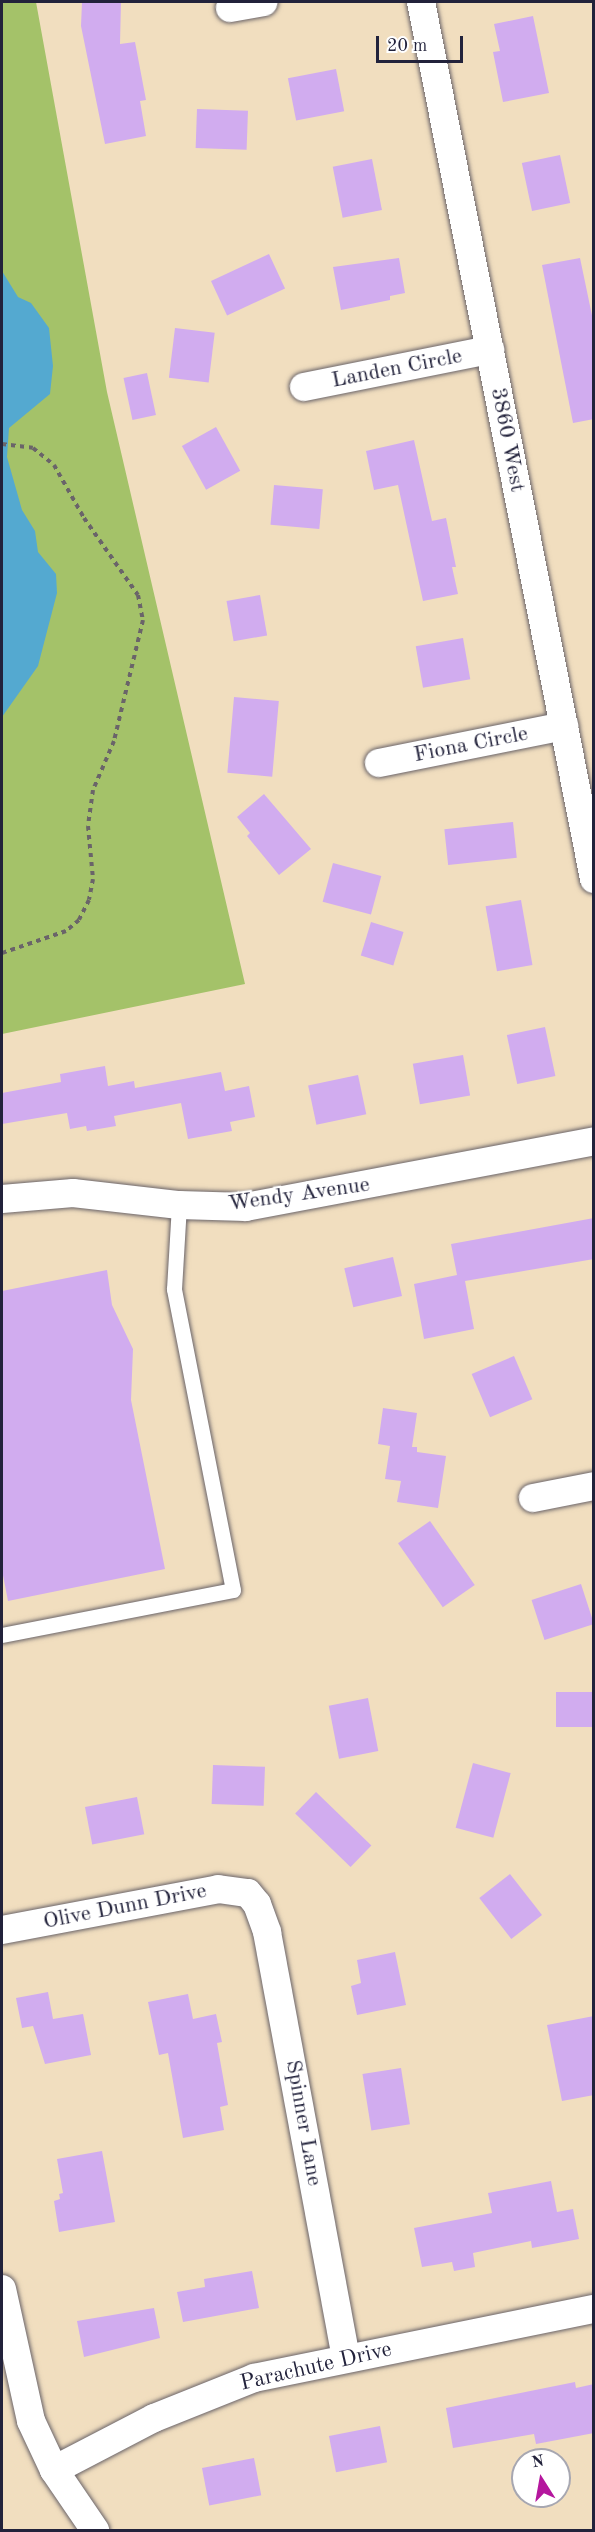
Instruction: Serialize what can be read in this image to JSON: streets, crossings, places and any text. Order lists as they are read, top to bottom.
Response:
{
  "streets": {
    "street": [
      "Landen Circle",
      "3860 West",
      "Fiona Circle",
      "Wendy Avenue",
      "Olive Dunn Drive",
      "Spinner Lane",
      "Parachute Drive"
    ]
  },
  "crossings": [
    ["Landen Circle", "3860 West"],
    ["3860 West", "Fiona Circle"],
    ["Olive Dunn Drive", "Spinner Lane"],
    ["Spinner Lane", "Parachute Drive"]
  ],
  "scale_bar": "20 m",
  "north": "top"
}
